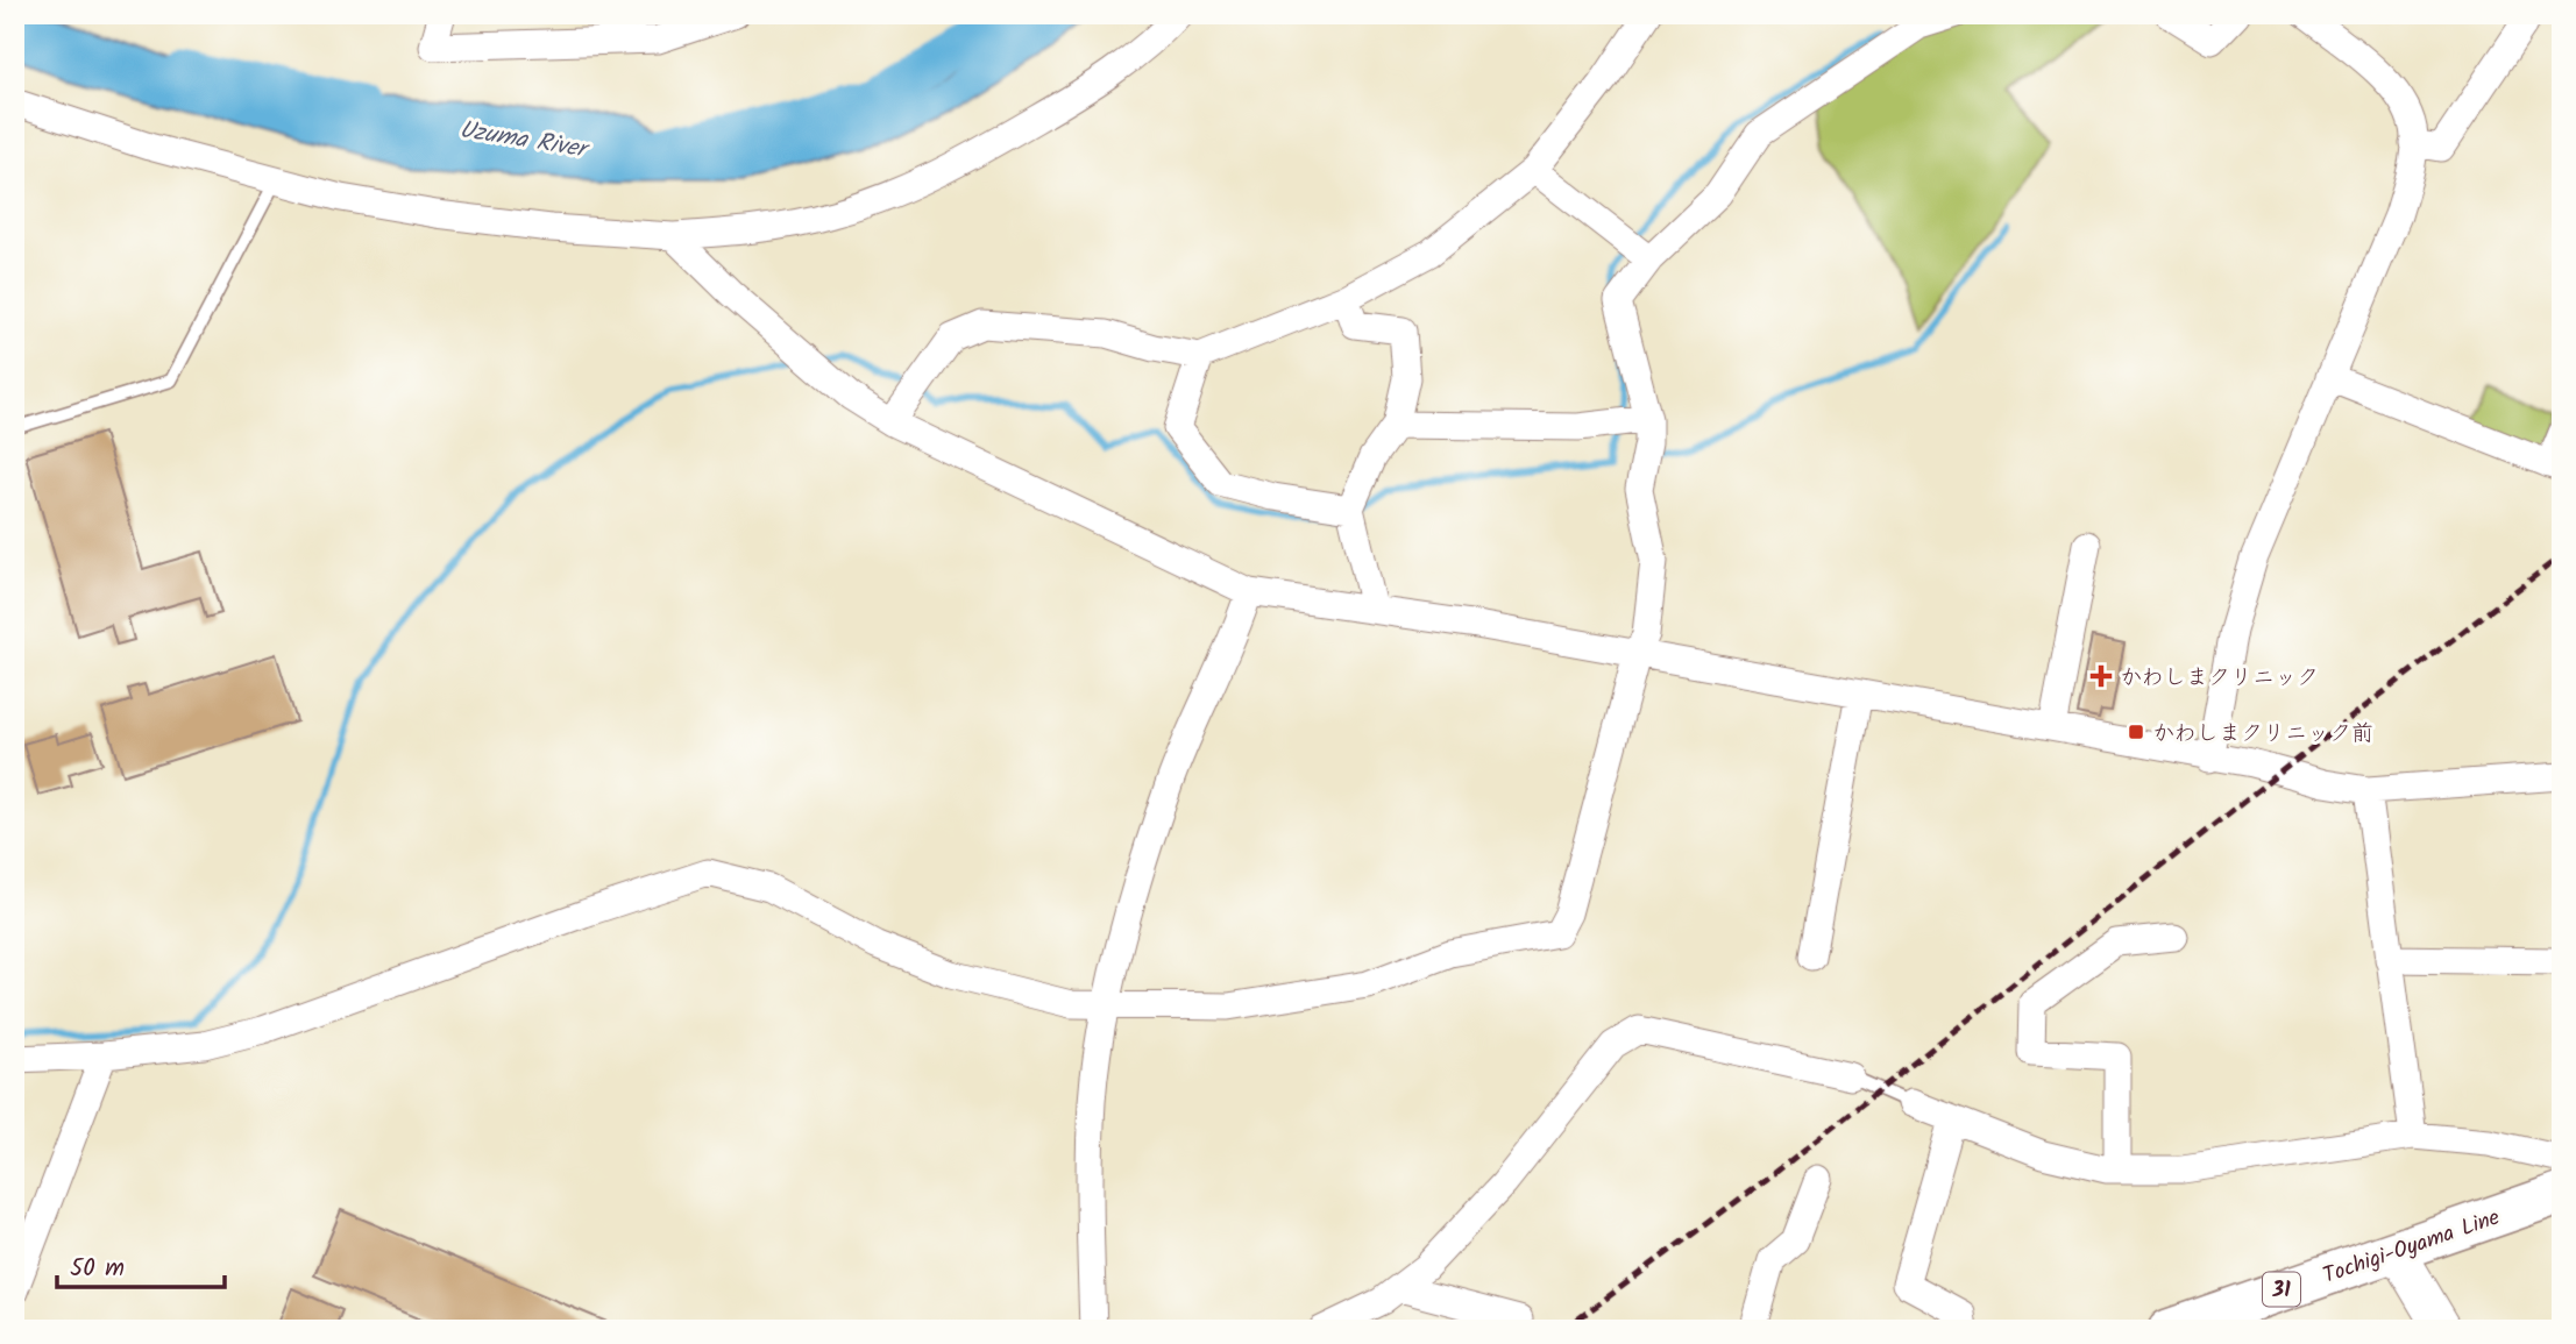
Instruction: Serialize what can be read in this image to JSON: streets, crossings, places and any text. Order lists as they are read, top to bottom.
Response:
{
  "streets": {
    "main road": ["Tochigi-Oyama Line", "31"]
  },
  "water": ["Uzuma River"],
  "places": {
    "health": ["かわしまクリニック"],
    "transit": ["かわしまクリニック前"]
  },
  "scale_bar": "50 m"
}
